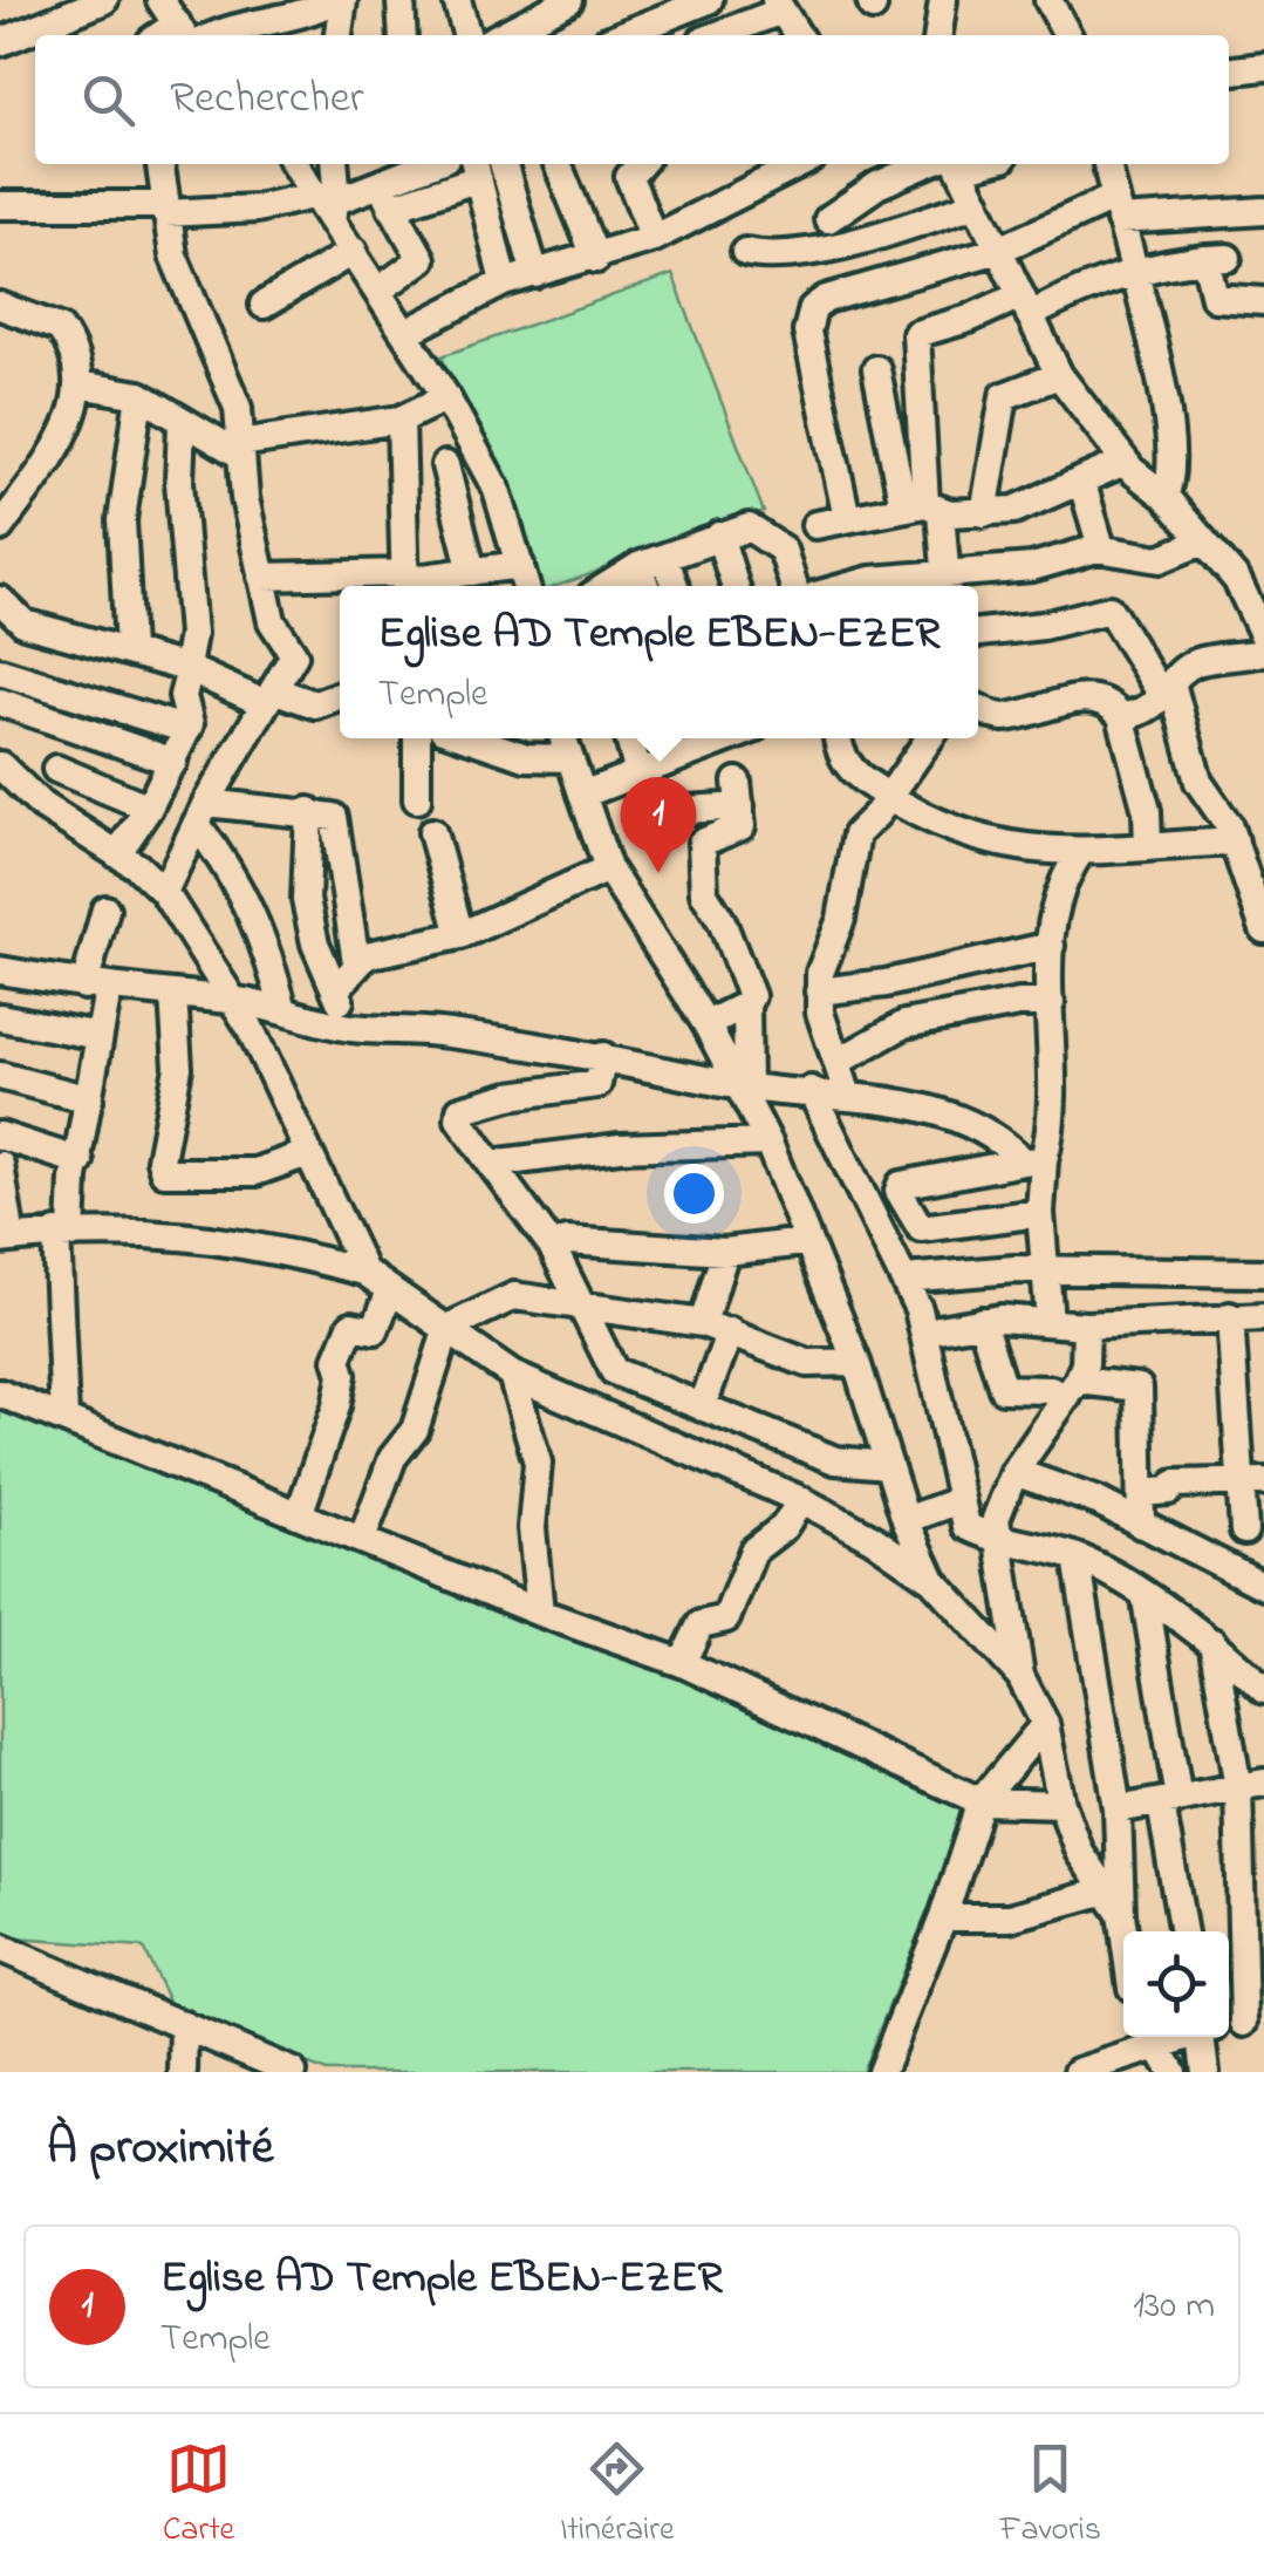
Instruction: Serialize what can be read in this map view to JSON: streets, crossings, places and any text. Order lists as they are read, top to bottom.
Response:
{
  "page": {
    "search": "Rechercher",
    "popup": ["Eglise AD Temple EBEN-EZER", "Temple"],
    "pins": "1",
    "heading": "À proximité",
    "list": [
      {
        "mark": "1",
        "name": "Eglise AD Temple EBEN-EZER",
        "note": "Temple",
        "value": "130 m"
      }
    ],
    "nav": ["Carte", "Itinéraire", "Favoris"]
  }
}
